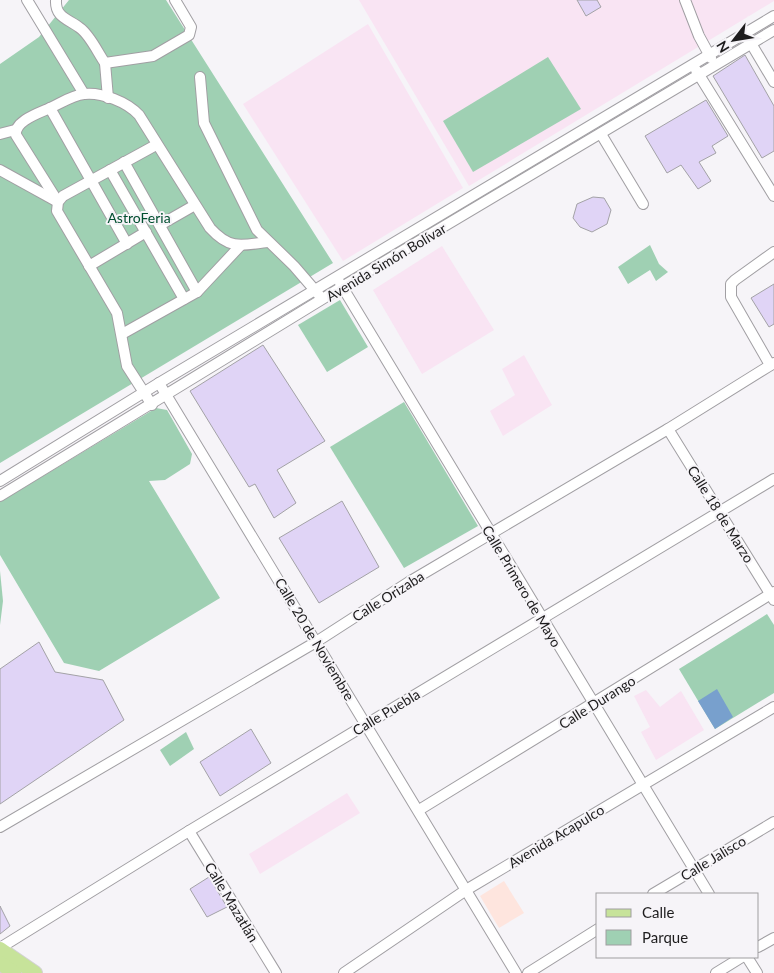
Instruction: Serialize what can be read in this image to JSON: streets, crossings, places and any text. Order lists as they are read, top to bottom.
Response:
{
  "streets": {
    "street": [
      "Avenida Simón Bolívar",
      "Calle 18 de Marzo",
      "Calle Primero de Mayo",
      "Calle Orizaba",
      "Calle 20 de Noviembre",
      "Calle Durango",
      "Calle Puebla",
      "Avenida Acapulco",
      "Calle Jalisco",
      "Calle Mazatlán"
    ]
  },
  "crossings": [
    ["Avenida Simón Bolívar", "Calle Primero de Mayo"],
    ["Avenida Simón Bolívar", "Calle 20 de Noviembre"],
    ["Calle 18 de Marzo", "Calle Orizaba"],
    ["Calle 18 de Marzo", "Calle Durango"],
    ["Calle 18 de Marzo", "Calle Puebla"],
    ["Calle Primero de Mayo", "Calle Orizaba"],
    ["Calle Primero de Mayo", "Calle Durango"],
    ["Calle Primero de Mayo", "Calle Puebla"],
    ["Calle Primero de Mayo", "Avenida Acapulco"],
    ["Calle Primero de Mayo", "Calle Jalisco"],
    ["Calle Orizaba", "Calle 20 de Noviembre"],
    ["Calle 20 de Noviembre", "Calle Durango"],
    ["Calle 20 de Noviembre", "Calle Puebla"],
    ["Calle 20 de Noviembre", "Avenida Acapulco"],
    ["Calle Puebla", "Calle Mazatlán"]
  ],
  "parks": ["AstroFeria"],
  "legend": ["Calle", "Parque"],
  "north": "bottom left"
}
